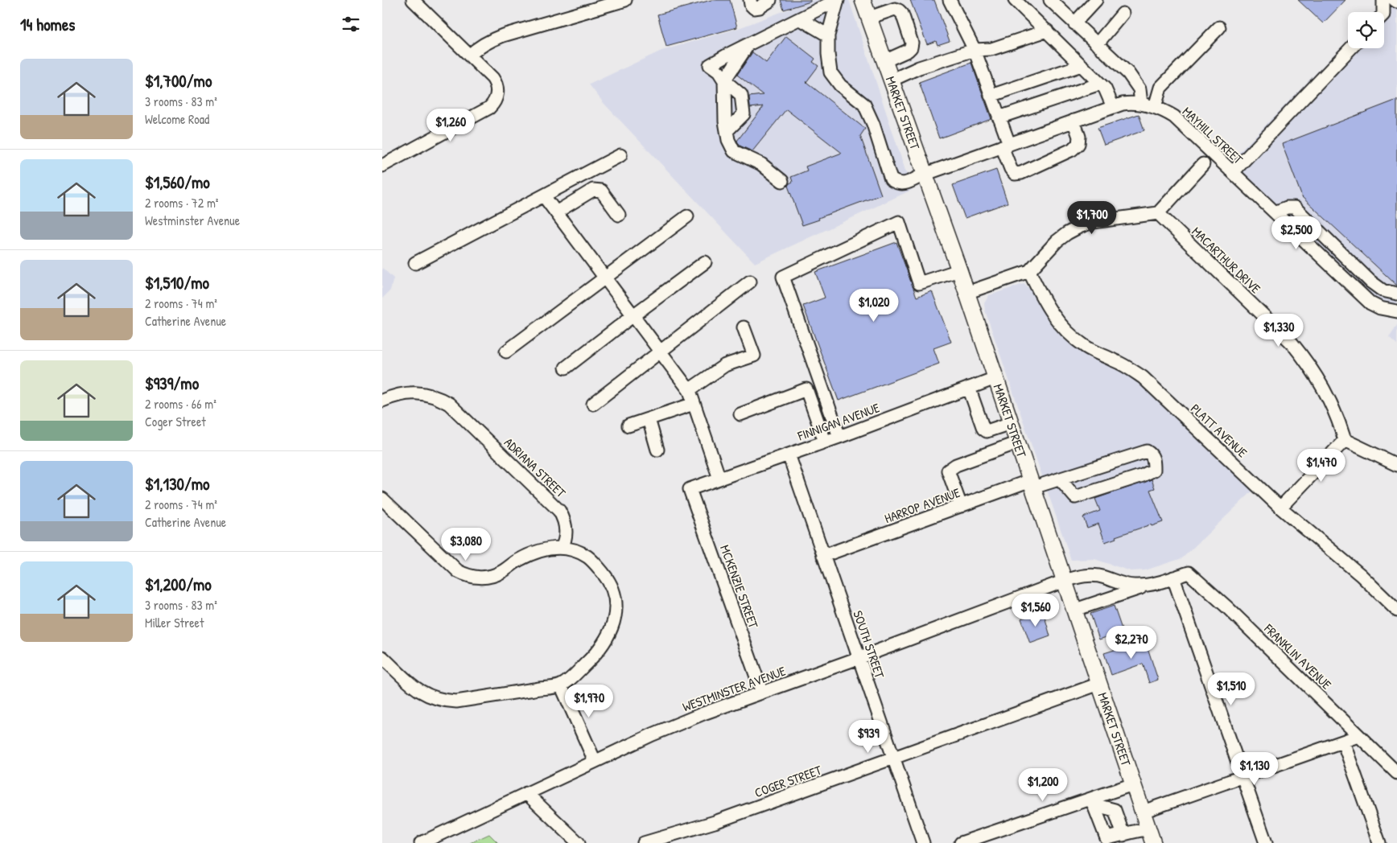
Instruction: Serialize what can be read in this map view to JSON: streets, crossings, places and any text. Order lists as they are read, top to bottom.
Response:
{
  "streets": {
    "main road": ["MARKET STREET"],
    "street": [
      "MAYHILL STREET",
      "MACARTHUR DRIVE",
      "FINNIGAN AVENUE",
      "PLATT AVENUE",
      "ADRIANA STREET",
      "HARROP AVENUE",
      "MCKENZIE STREET",
      "SOUTH STREET",
      "FRANKLIN AVENUE",
      "WESTMINSTER AVENUE",
      "COGER STREET"
    ]
  },
  "crossings": [
    ["MARKET STREET", "MAYHILL STREET"],
    ["MARKET STREET", "FINNIGAN AVENUE"],
    ["MARKET STREET", "HARROP AVENUE"],
    ["MARKET STREET", "WESTMINSTER AVENUE"],
    ["MARKET STREET", "COGER STREET"],
    ["FINNIGAN AVENUE", "MCKENZIE STREET"],
    ["FINNIGAN AVENUE", "SOUTH STREET"],
    ["HARROP AVENUE", "SOUTH STREET"],
    ["MCKENZIE STREET", "WESTMINSTER AVENUE"],
    ["SOUTH STREET", "WESTMINSTER AVENUE"],
    ["SOUTH STREET", "COGER STREET"]
  ],
  "page": {
    "heading": "14 homes",
    "list": [
      {
        "name": "$1,700/mo",
        "note": "3 rooms · 83 m² · Welcome Road"
      },
      {
        "name": "$1,560/mo",
        "note": "2 rooms · 72 m² · Westminster Avenue"
      },
      {
        "name": "$1,510/mo",
        "note": "2 rooms · 74 m² · Catherine Avenue"
      },
      {
        "name": "$939/mo",
        "note": "2 rooms · 66 m² · Coger Street"
      },
      {
        "name": "$1,130/mo",
        "note": "2 rooms · 74 m² · Catherine Avenue"
      },
      {
        "name": "$1,200/mo",
        "note": "3 rooms · 83 m² · Miller Street"
      }
    ],
    "price": [
      "$1,260",
      "$1,700",
      "$2,500",
      "$1,020",
      "$1,330",
      "$1,470",
      "$3,080",
      "$1,560",
      "$2,270",
      "$1,510",
      "$1,970",
      "$939",
      "$1,130",
      "$1,200"
    ]
  }
}
